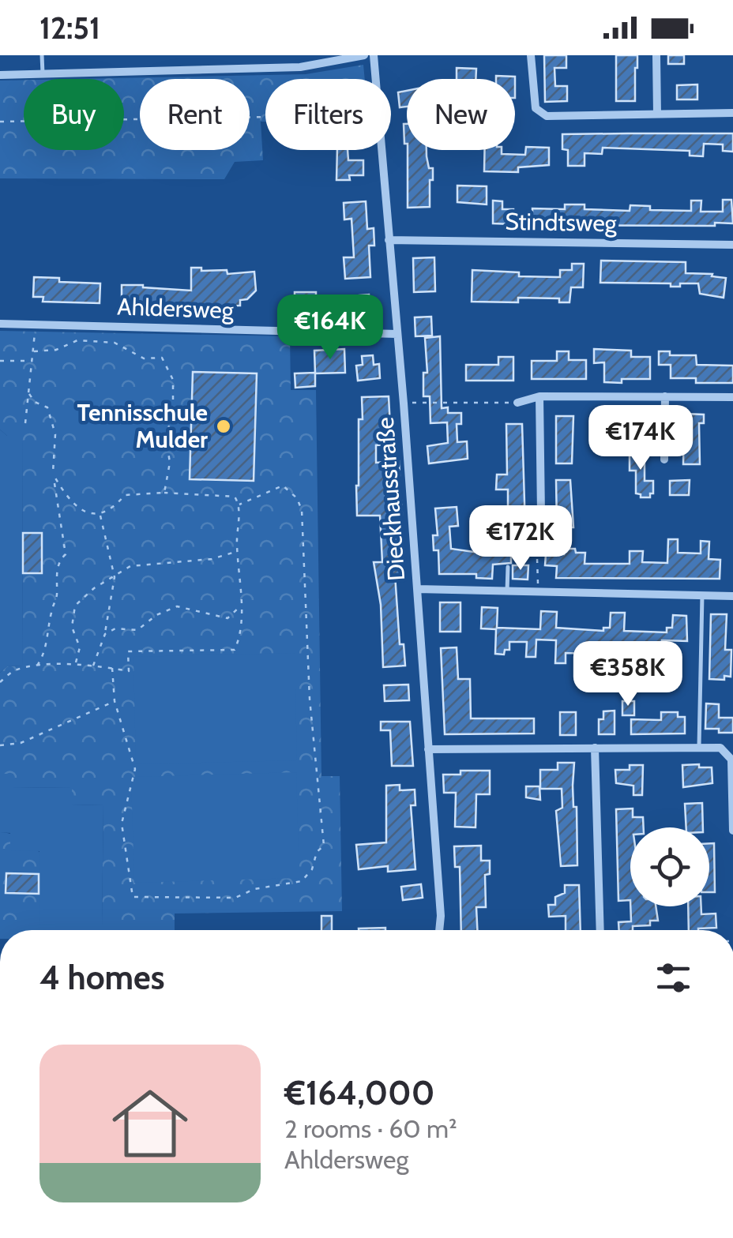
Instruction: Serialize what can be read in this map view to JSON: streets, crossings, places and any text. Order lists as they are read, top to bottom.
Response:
{
  "streets": {
    "street": ["Stindtsweg", "Ahldersweg", "Dieckhausstraße"]
  },
  "crossings": [
    ["Stindtsweg", "Dieckhausstraße"],
    ["Ahldersweg", "Dieckhausstraße"]
  ],
  "places": ["Tennisschule Mulder"],
  "page": {
    "status": "12:51",
    "chip": [
      "Buy",
      "Rent",
      "Filters",
      "New"
    ],
    "price": [
      "€164K",
      "€174K",
      "€172K",
      "€358K"
    ],
    "heading": "4 homes",
    "list": [
      {
        "name": "€164,000",
        "note": "2 rooms · 60 m² · Ahldersweg"
      }
    ]
  }
}
